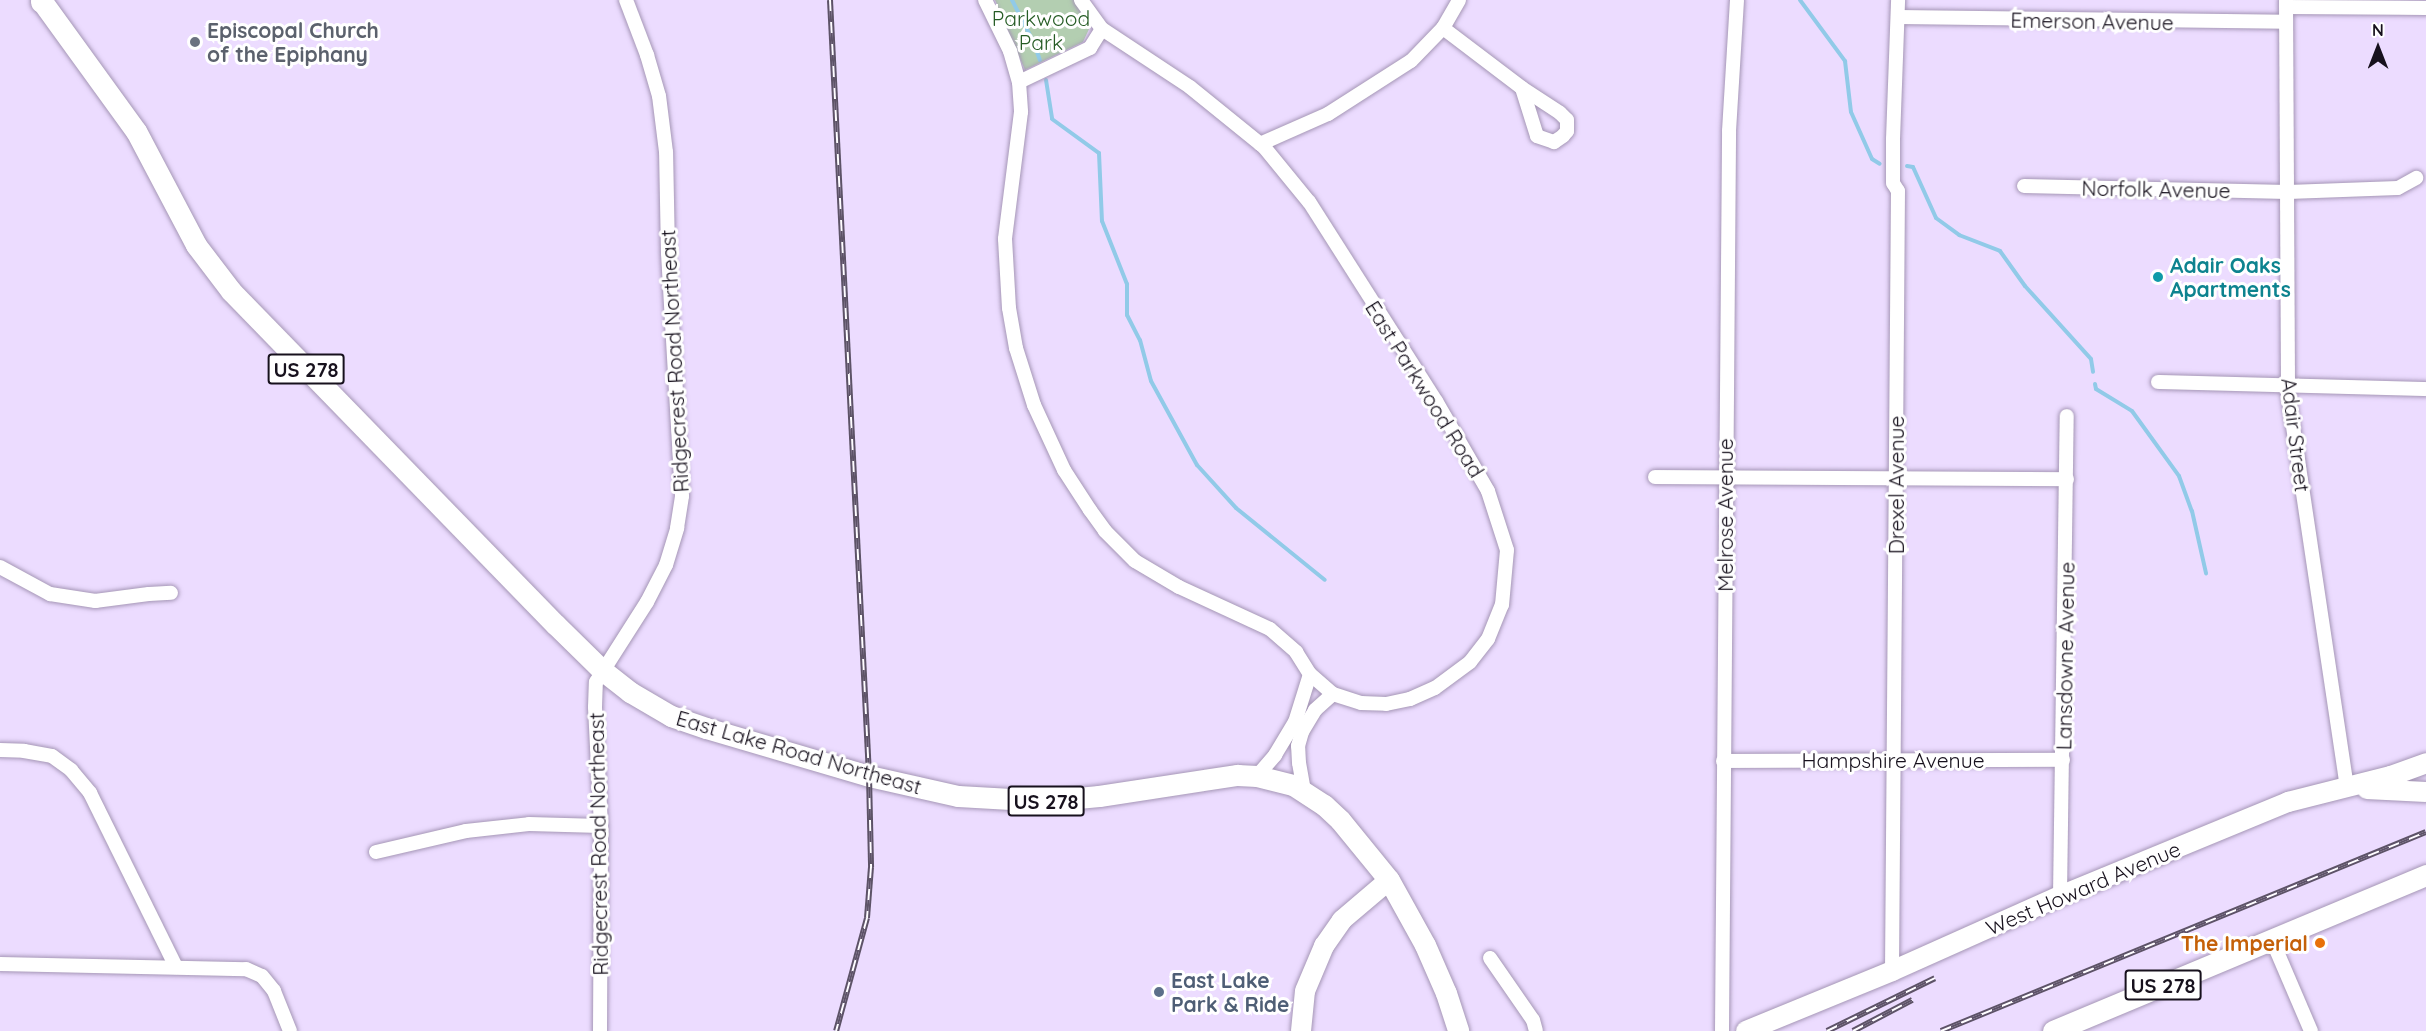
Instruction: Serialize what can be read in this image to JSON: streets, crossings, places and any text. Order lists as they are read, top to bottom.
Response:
{
  "streets": {
    "main road": ["US 278", "East Lake Road Northeast", "West Howard Avenue"],
    "street": [
      "Emerson Avenue",
      "Norfolk Avenue",
      "Ridgecrest Road Northeast",
      "East Parkwood Road",
      "Adair Street",
      "Drexel Avenue",
      "Melrose Avenue",
      "Lansdowne Avenue",
      "Hampshire Avenue"
    ]
  },
  "crossings": [
    ["Emerson Avenue", "Adair Street"],
    ["Emerson Avenue", "Drexel Avenue"],
    ["Norfolk Avenue", "Adair Street"],
    ["Ridgecrest Road Northeast", "East Lake Road Northeast"],
    ["Adair Street", "West Howard Avenue"],
    ["Drexel Avenue", "Hampshire Avenue"],
    ["Drexel Avenue", "West Howard Avenue"],
    ["Melrose Avenue", "Hampshire Avenue"],
    ["Lansdowne Avenue", "Hampshire Avenue"],
    ["Lansdowne Avenue", "West Howard Avenue"]
  ],
  "parks": ["Parkwood Park"],
  "places": [
    "Episcopal Church of the Epiphany",
    "Adair Oaks Apartments",
    "The Imperial",
    "East Lake Park & Ride"
  ],
  "north": "top"
}
